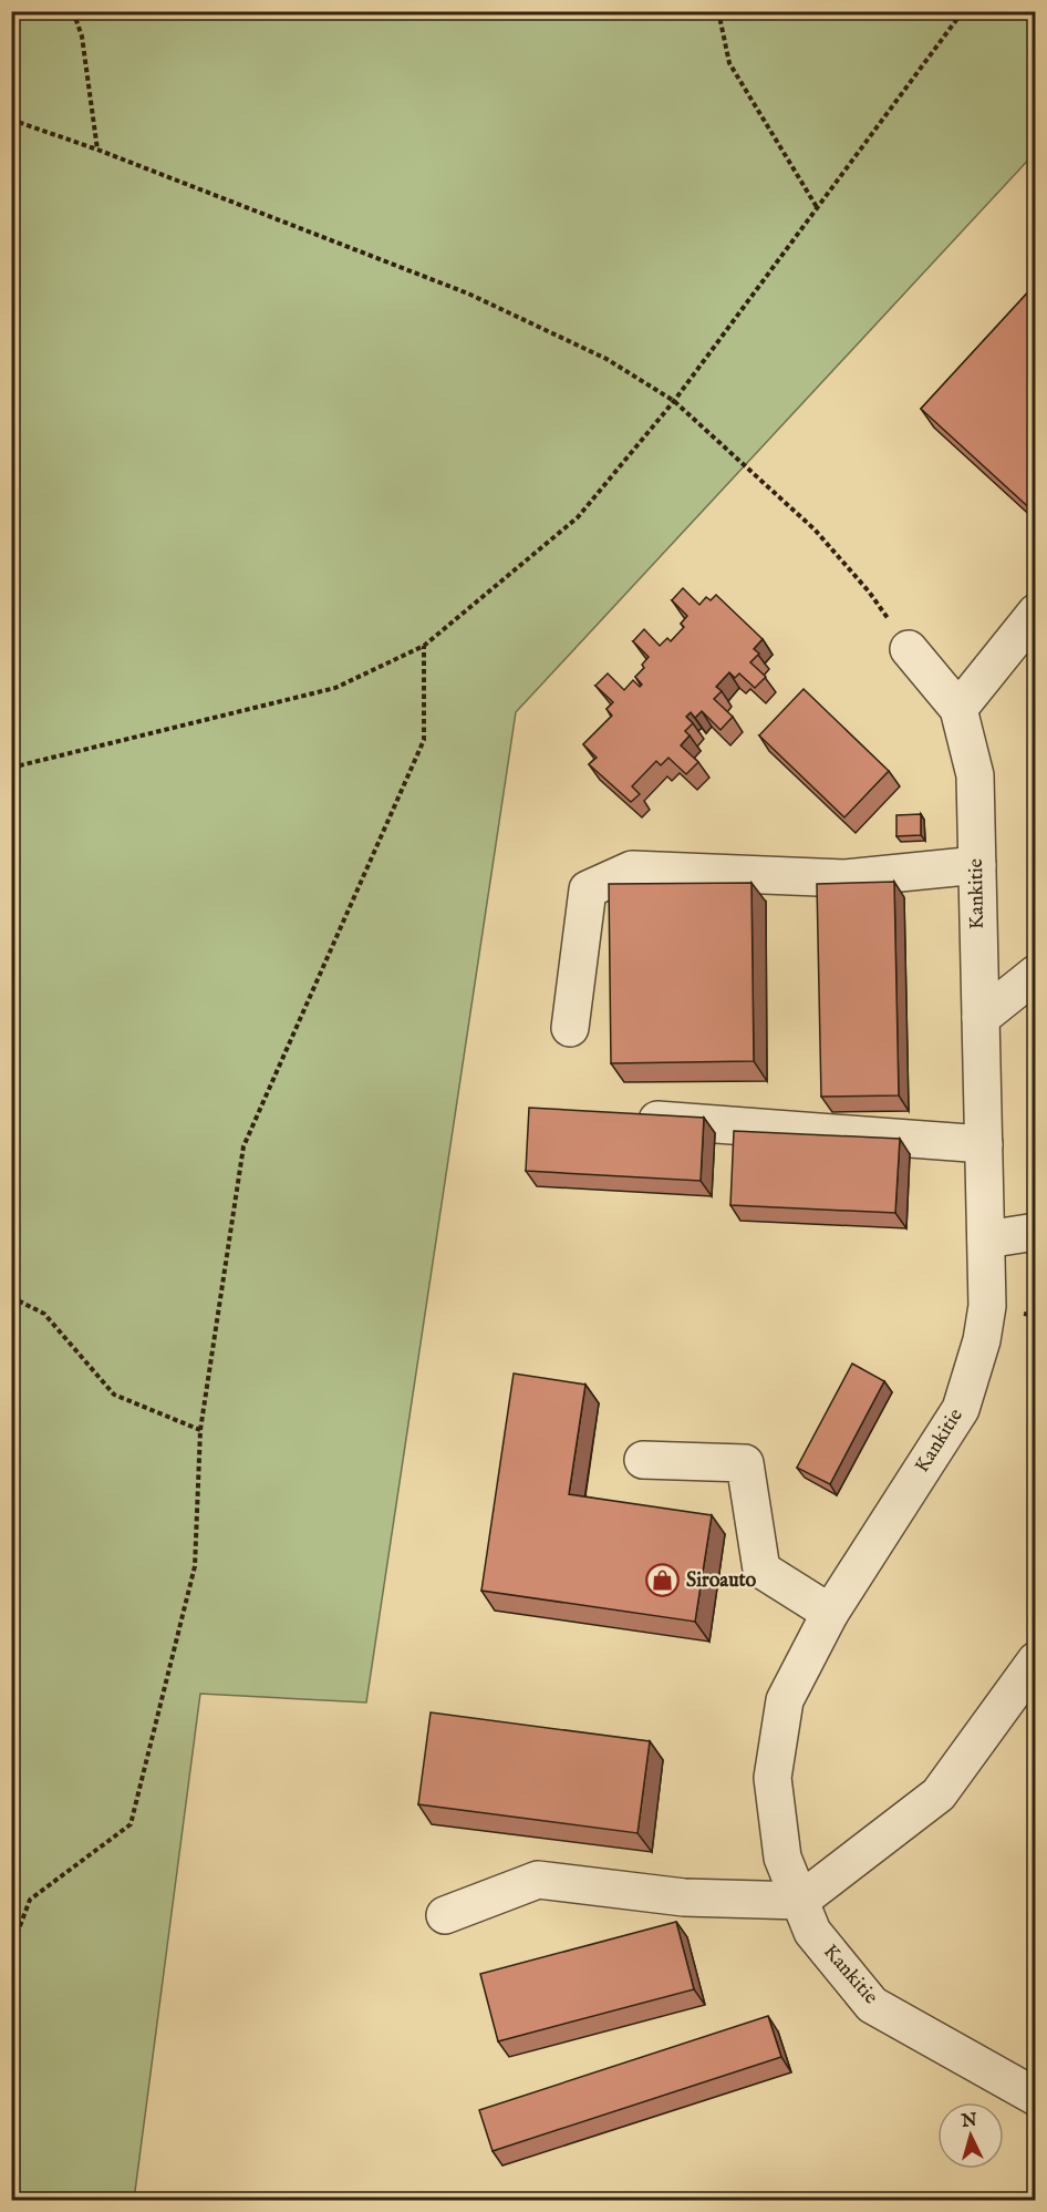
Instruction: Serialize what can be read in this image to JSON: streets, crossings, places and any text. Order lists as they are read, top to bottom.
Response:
{
  "streets": {
    "street": ["Kankitie"]
  },
  "places": {
    "shop": ["Siroauto"]
  },
  "north": "top"
}
